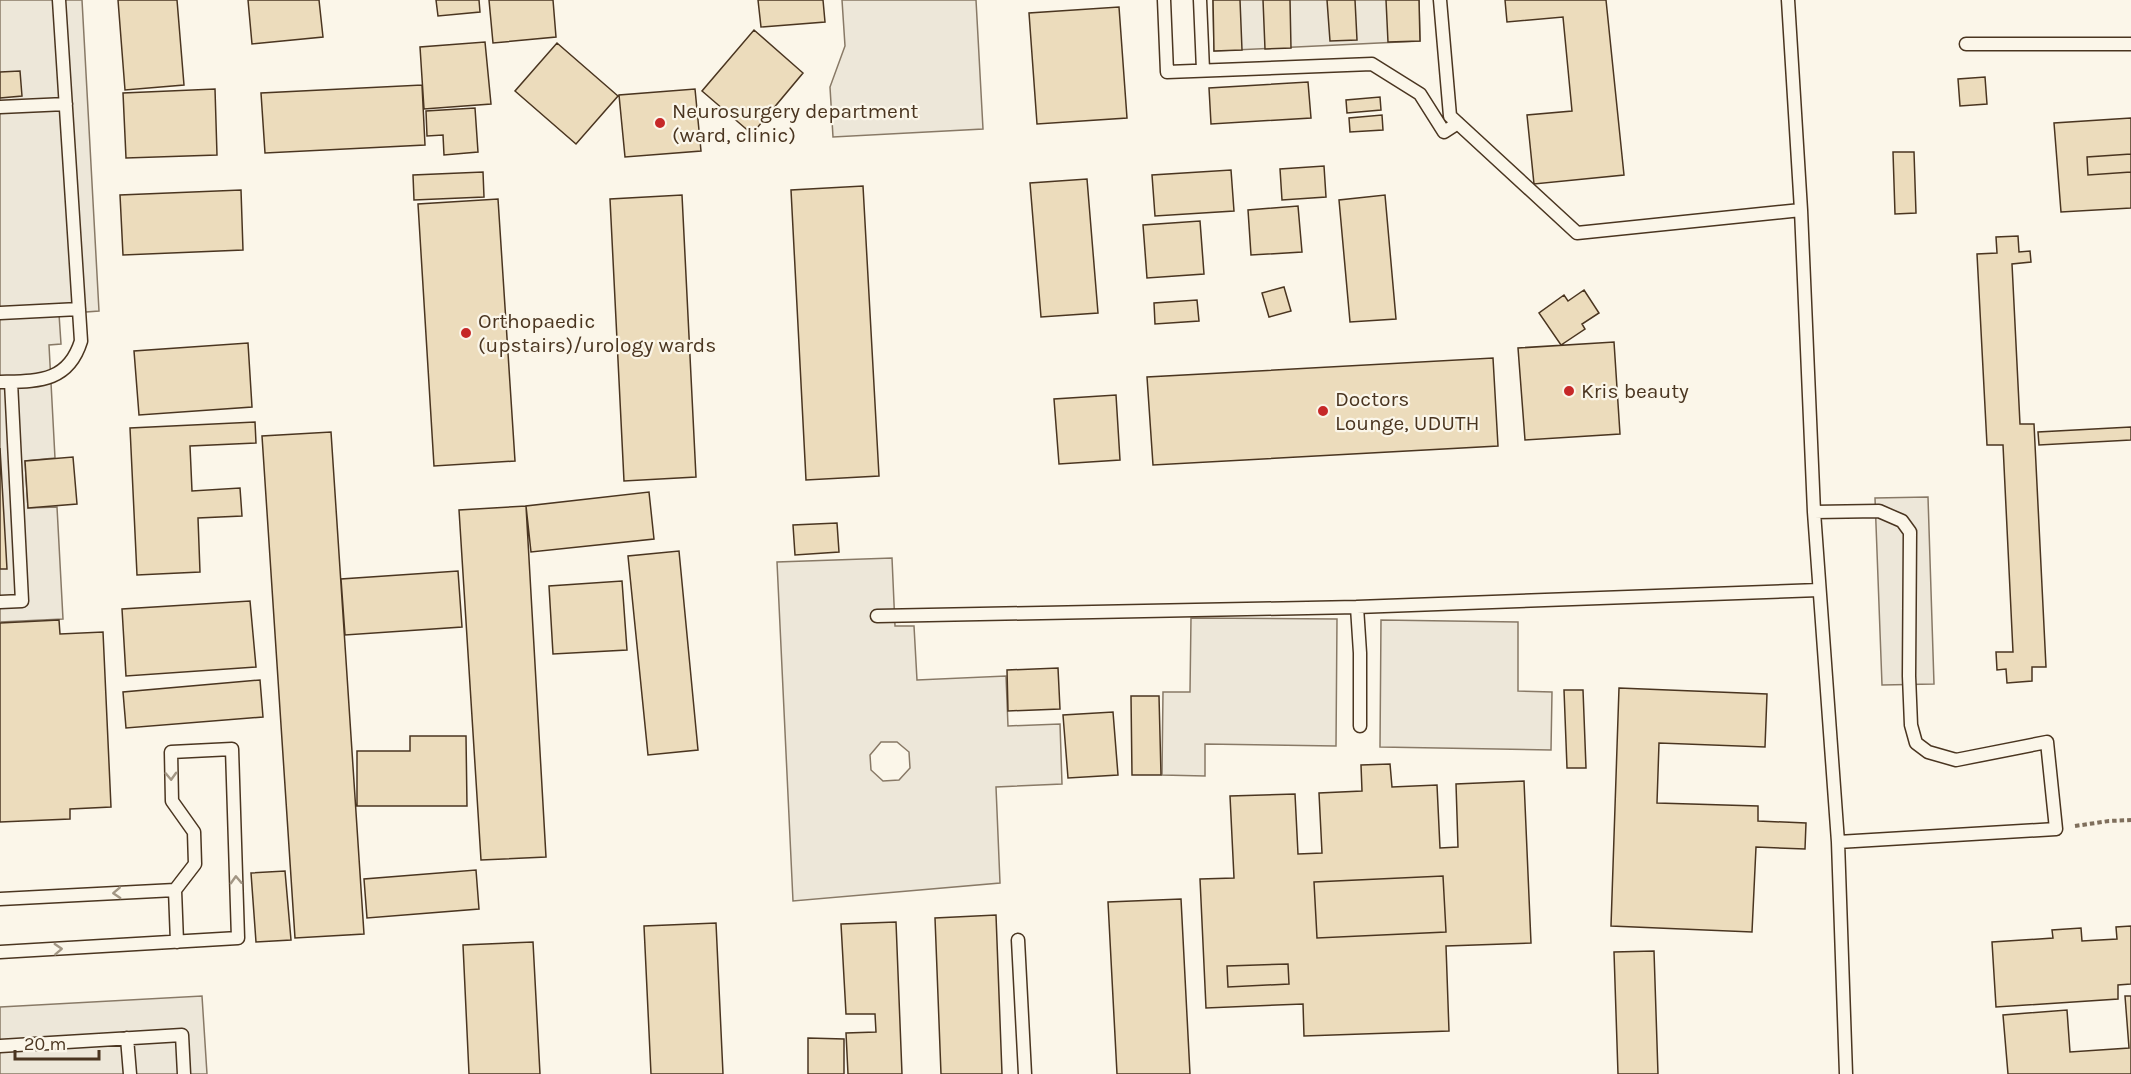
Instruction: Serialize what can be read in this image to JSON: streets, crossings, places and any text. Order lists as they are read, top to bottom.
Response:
{
  "places": [
    "Neurosurgery department (ward, clinic)",
    "Orthopaedic (upstairs)/urology wards",
    "Kris beauty",
    "Doctors Lounge, UDUTH"
  ],
  "scale_bar": "20 m"
}
